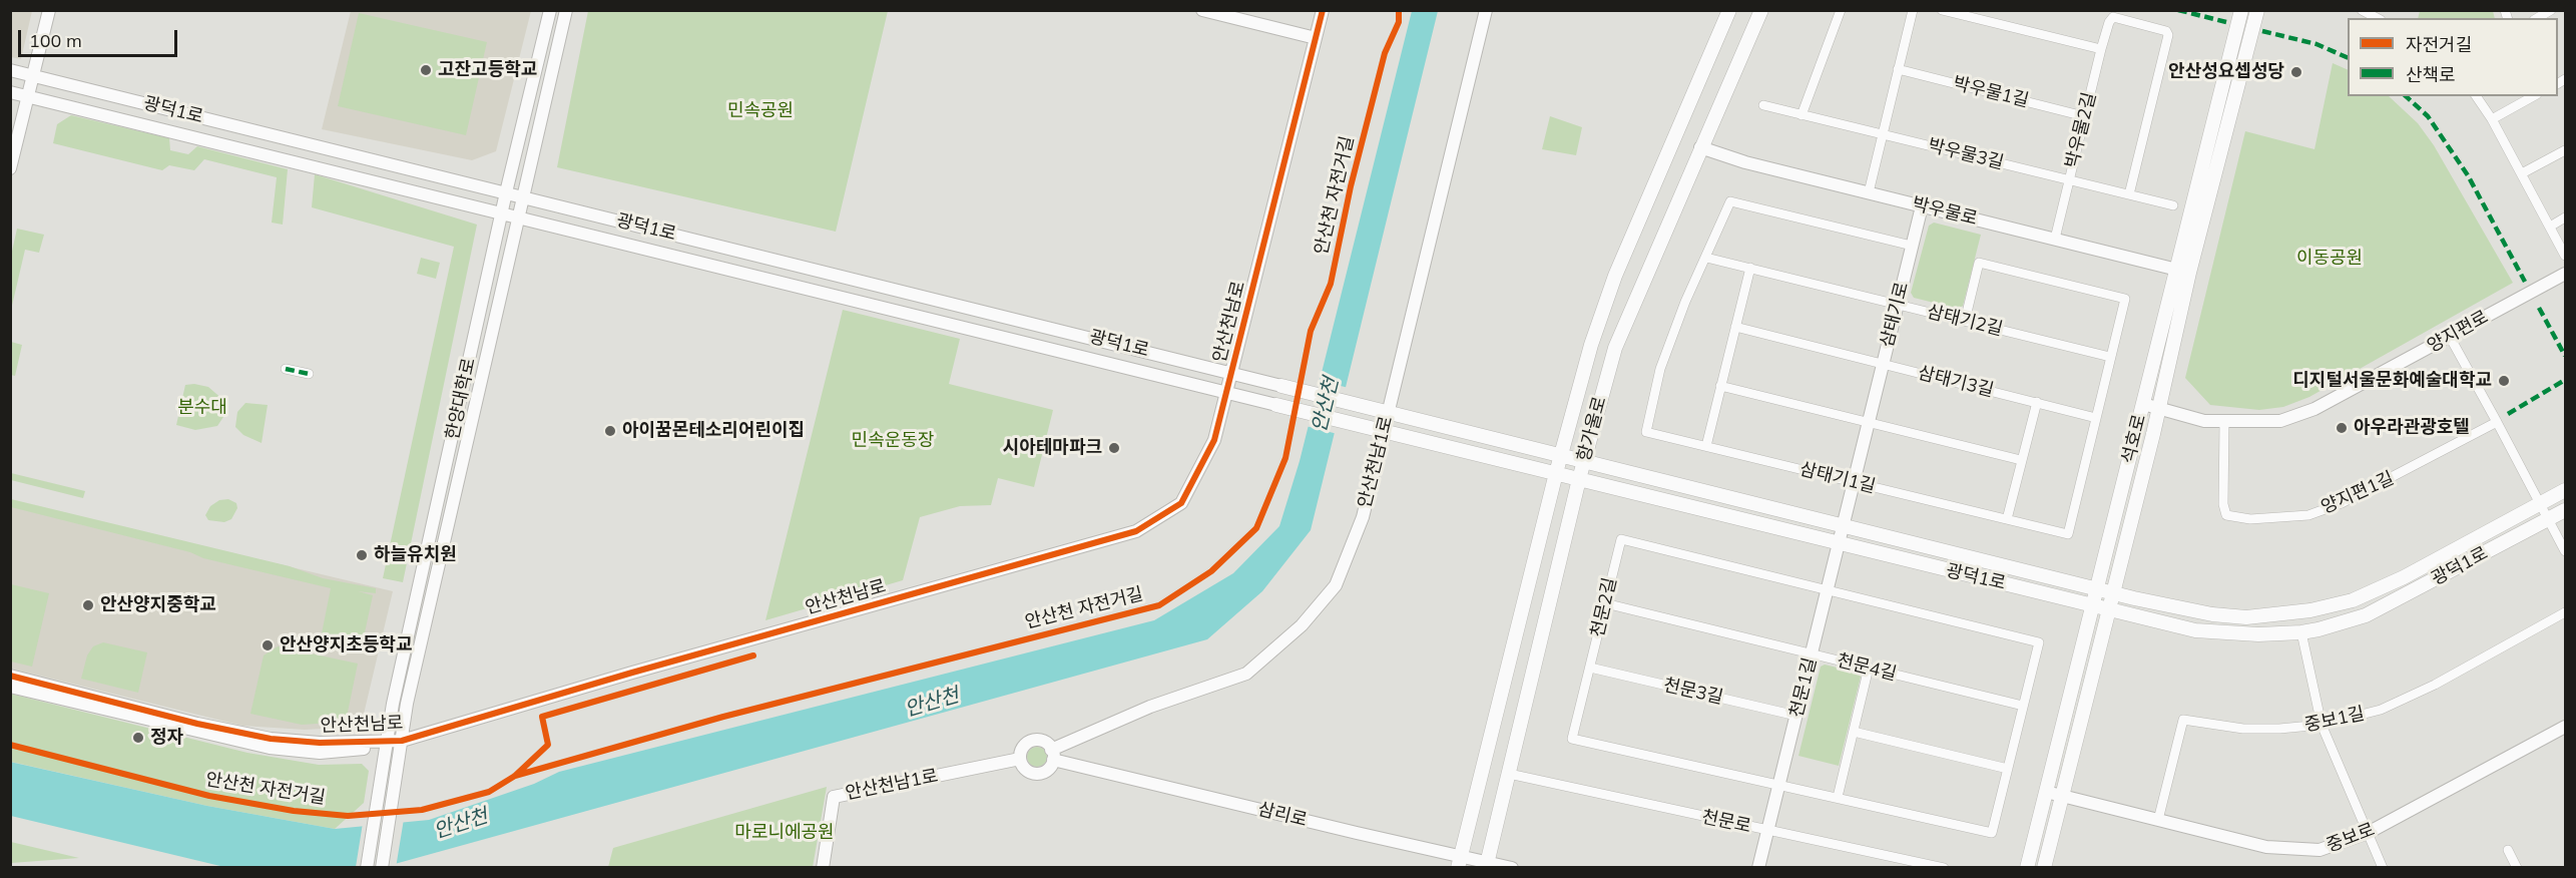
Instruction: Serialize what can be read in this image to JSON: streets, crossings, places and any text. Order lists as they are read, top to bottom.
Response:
{
  "streets": {
    "main road": ["광덕1로", "항가울로", "석호로"],
    "street": [
      "박우물1길",
      "박우물2길",
      "박우물3길",
      "박우물로",
      "삼태기로",
      "삼태기2길",
      "안산천남로",
      "양지편로",
      "삼태기3길",
      "한양대학로",
      "안산천남1로",
      "삼태기1길",
      "양지편1길",
      "천문2길",
      "천문4길",
      "천문1길",
      "천문3길",
      "중보1길",
      "삼리로",
      "천문로",
      "중보로"
    ],
    "cycle path": ["안산천 자전거길"]
  },
  "crossings": [
    ["박우물1길", "박우물2길"],
    ["광덕1로", "삼태기로"],
    ["광덕1로", "안산천남로"],
    ["광덕1로", "한양대학로"],
    ["광덕1로", "항가울로"],
    ["광덕1로", "석호로"],
    ["광덕1로", "안산천남1로"],
    ["광덕1로", "천문1길"],
    ["박우물2길", "박우물3길"],
    ["박우물2길", "박우물로"],
    ["박우물로", "삼태기로"],
    ["박우물로", "항가울로"],
    ["박우물로", "석호로"],
    ["삼태기로", "삼태기2길"],
    ["삼태기로", "삼태기3길"],
    ["삼태기로", "삼태기1길"],
    ["삼태기로", "천문1길"],
    ["삼태기2길", "삼태기1길"],
    ["안산천남로", "한양대학로"],
    ["양지편로", "석호로"],
    ["양지편로", "양지편1길"],
    ["삼태기3길", "삼태기1길"],
    ["항가울로", "삼리로"],
    ["항가울로", "천문로"],
    ["석호로", "중보로"],
    ["안산천남1로", "삼리로"],
    ["천문2길", "천문4길"],
    ["천문2길", "천문1길"],
    ["천문2길", "천문3길"],
    ["천문4길", "천문1길"],
    ["천문1길", "천문3길"],
    ["천문1길", "천문로"],
    ["중보1길", "중보로"]
  ],
  "water": ["안산천"],
  "parks": [
    "민속공원",
    "이동공원",
    "분수대",
    "민속운동장",
    "마로니에공원"
  ],
  "places": [
    "고잔고등학교",
    "안산성요셉성당",
    "디지털서울문화예술대학교",
    "아우라관광호텔",
    "아이꿈몬테소리어린이집",
    "시아테마파크",
    "하늘유치원",
    "안산양지중학교",
    "안산양지초등학교",
    "정자"
  ],
  "legend": ["자전거길", "산책로"],
  "scale_bar": "100 m"
}
